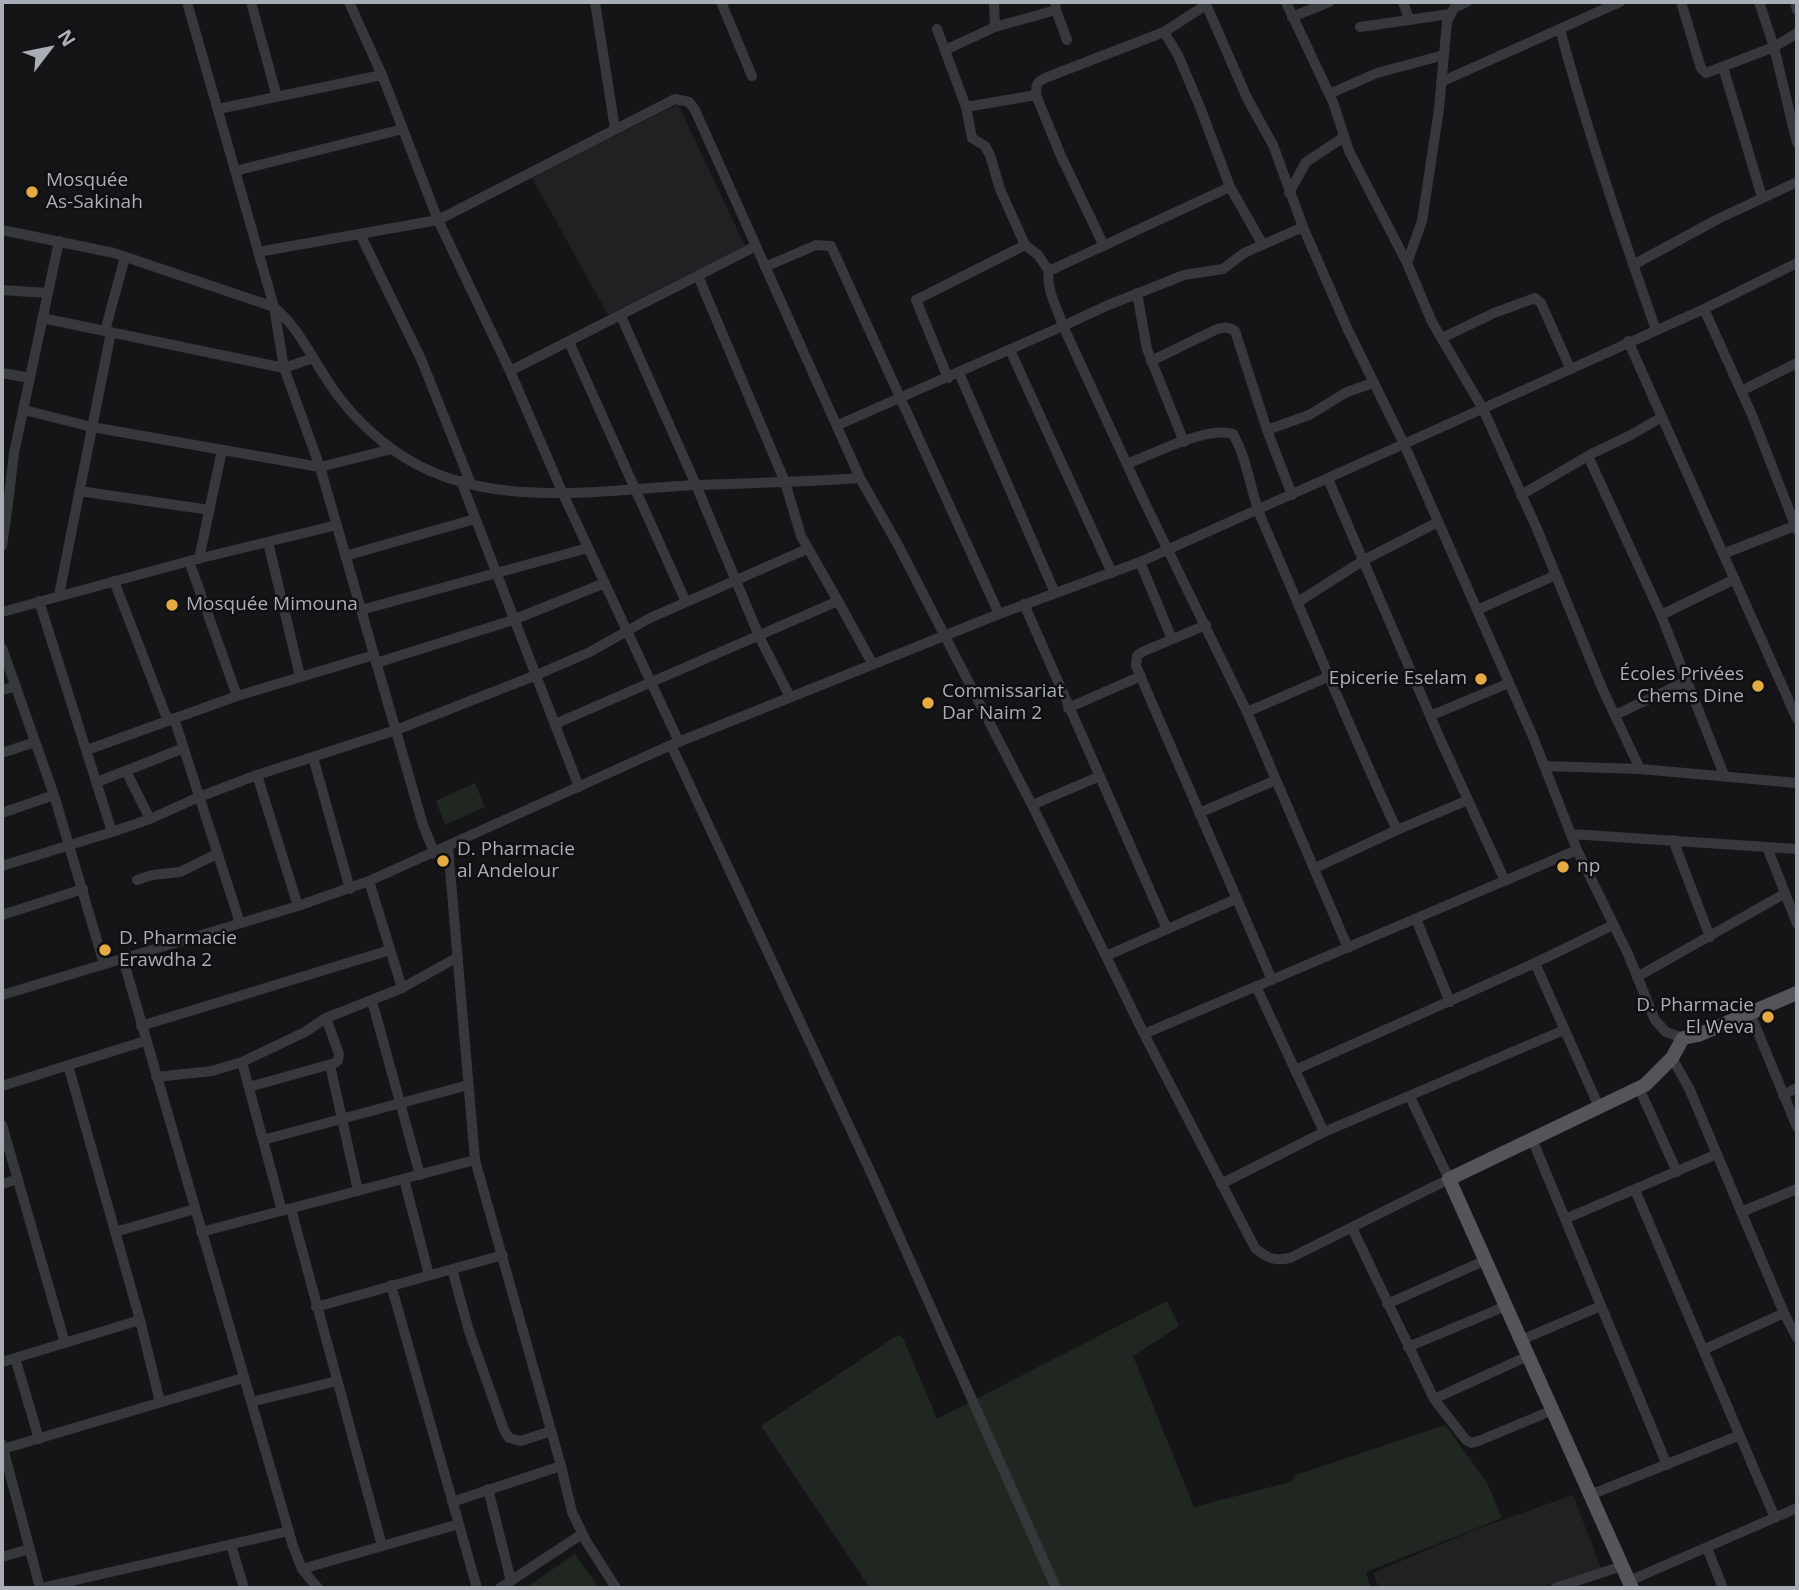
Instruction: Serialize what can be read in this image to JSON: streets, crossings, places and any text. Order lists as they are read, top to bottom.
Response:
{
  "places": [
    "Mosquée As-Sakinah",
    "Mosquée Mimouna",
    "Epicerie Eselam",
    "Écoles Privées Chems Dine",
    "Commissariat Dar Naim 2",
    "D. Pharmacie al Andelour",
    "np",
    "D. Pharmacie Erawdha 2",
    "D. Pharmacie El Weva"
  ],
  "north": "top right"
}
